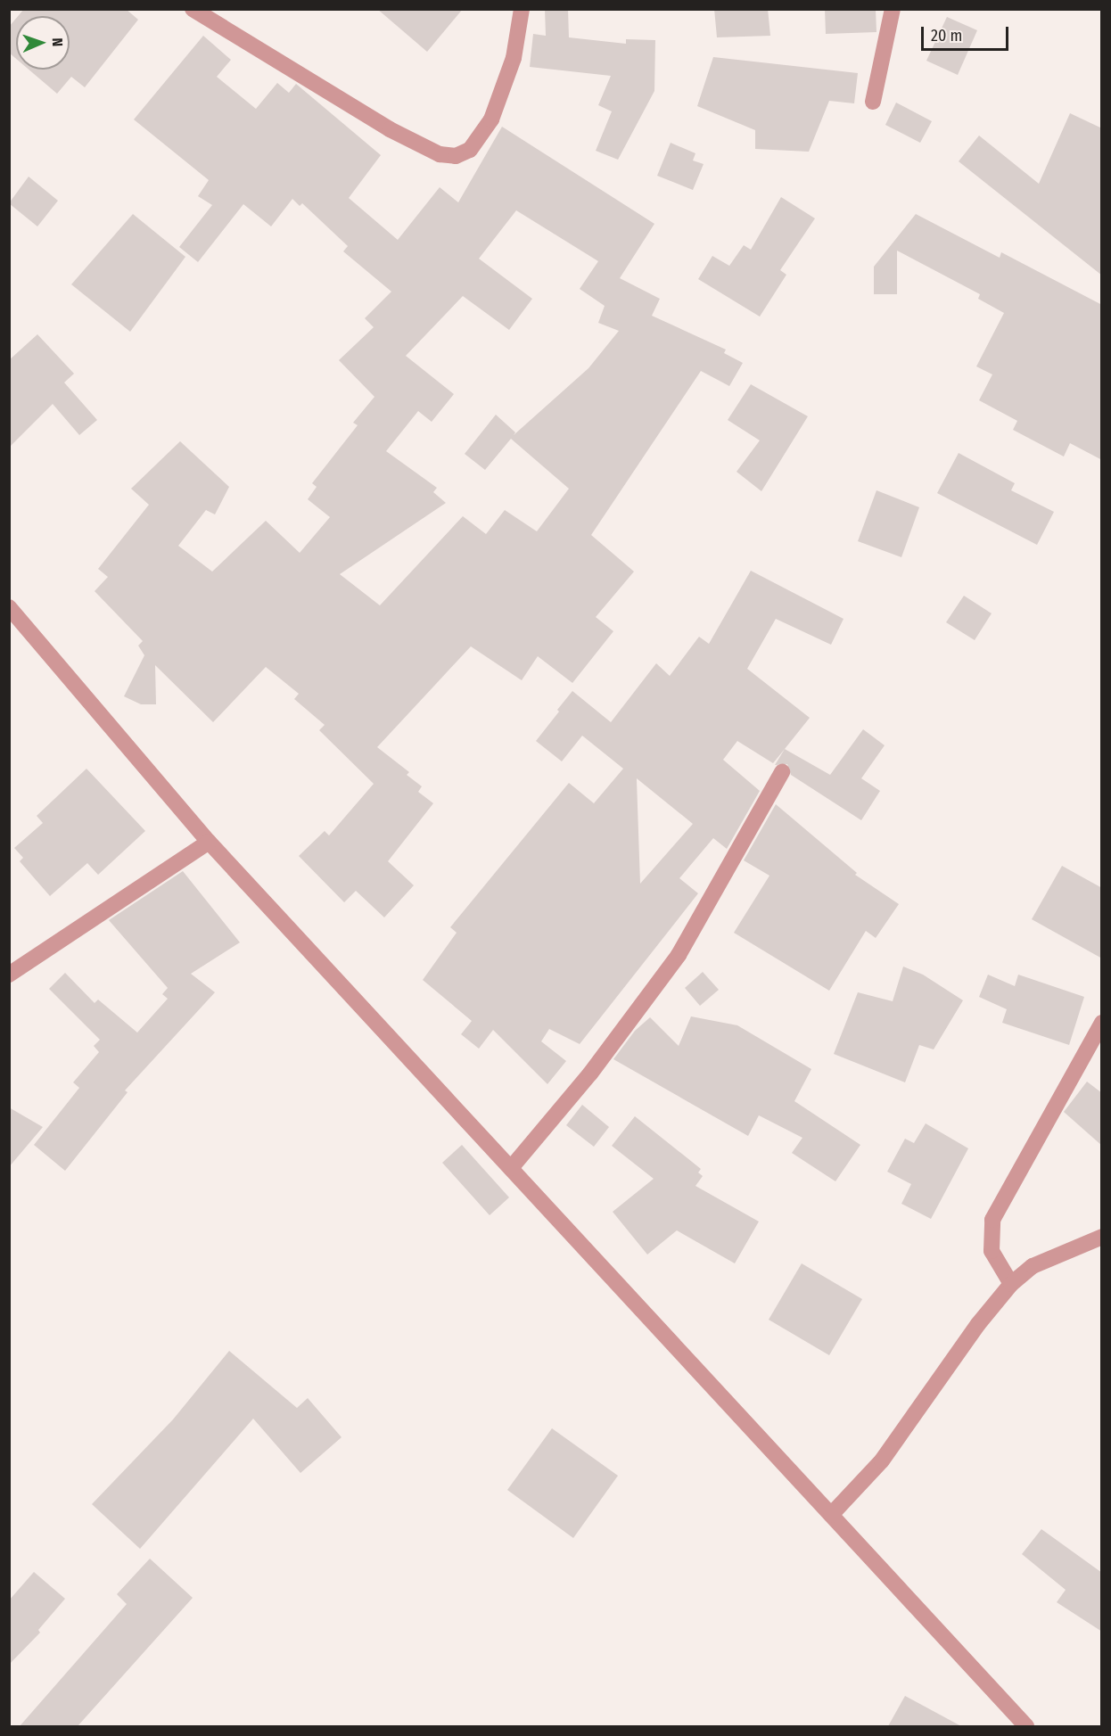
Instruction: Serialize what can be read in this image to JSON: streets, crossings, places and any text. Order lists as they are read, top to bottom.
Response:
{
  "scale_bar": "20 m",
  "north": "right"
}
